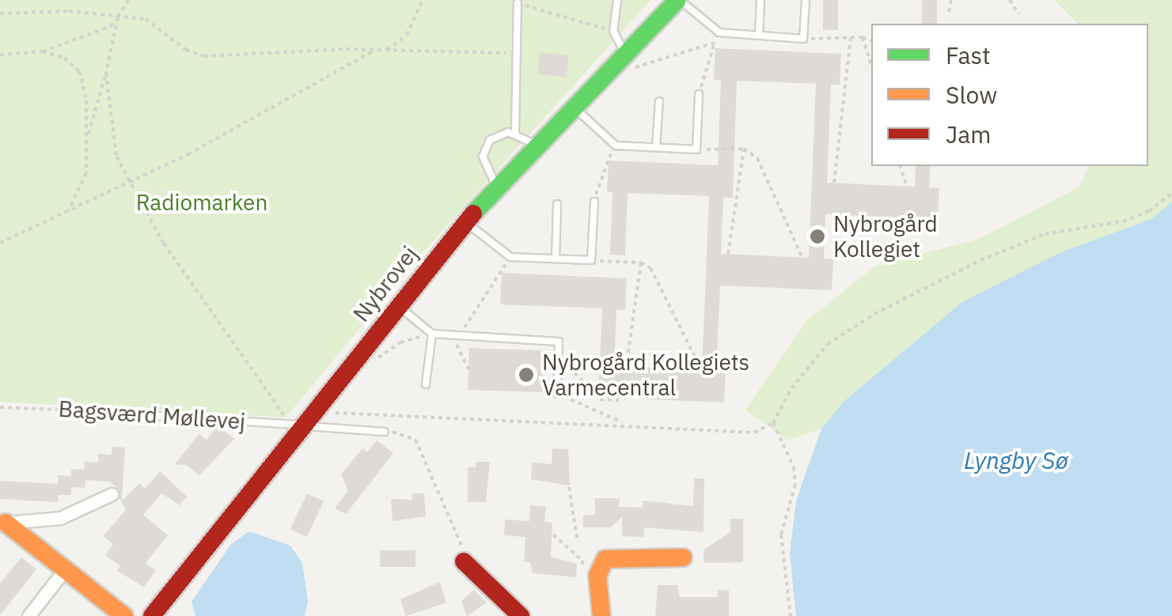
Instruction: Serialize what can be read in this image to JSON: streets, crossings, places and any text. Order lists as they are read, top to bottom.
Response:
{
  "streets": {
    "street": ["Nybrovej"],
    "lane": ["Bagsværd Møllevej"]
  },
  "crossings": [
    ["Nybrovej", "Bagsværd Møllevej"]
  ],
  "water": ["Lyngby Sø"],
  "parks": ["Radiomarken"],
  "places": ["Nybrogård Kollegiet", "Nybrogård Kollegiets Varmecentral"],
  "legend": ["Fast", "Slow", "Jam"]
}
